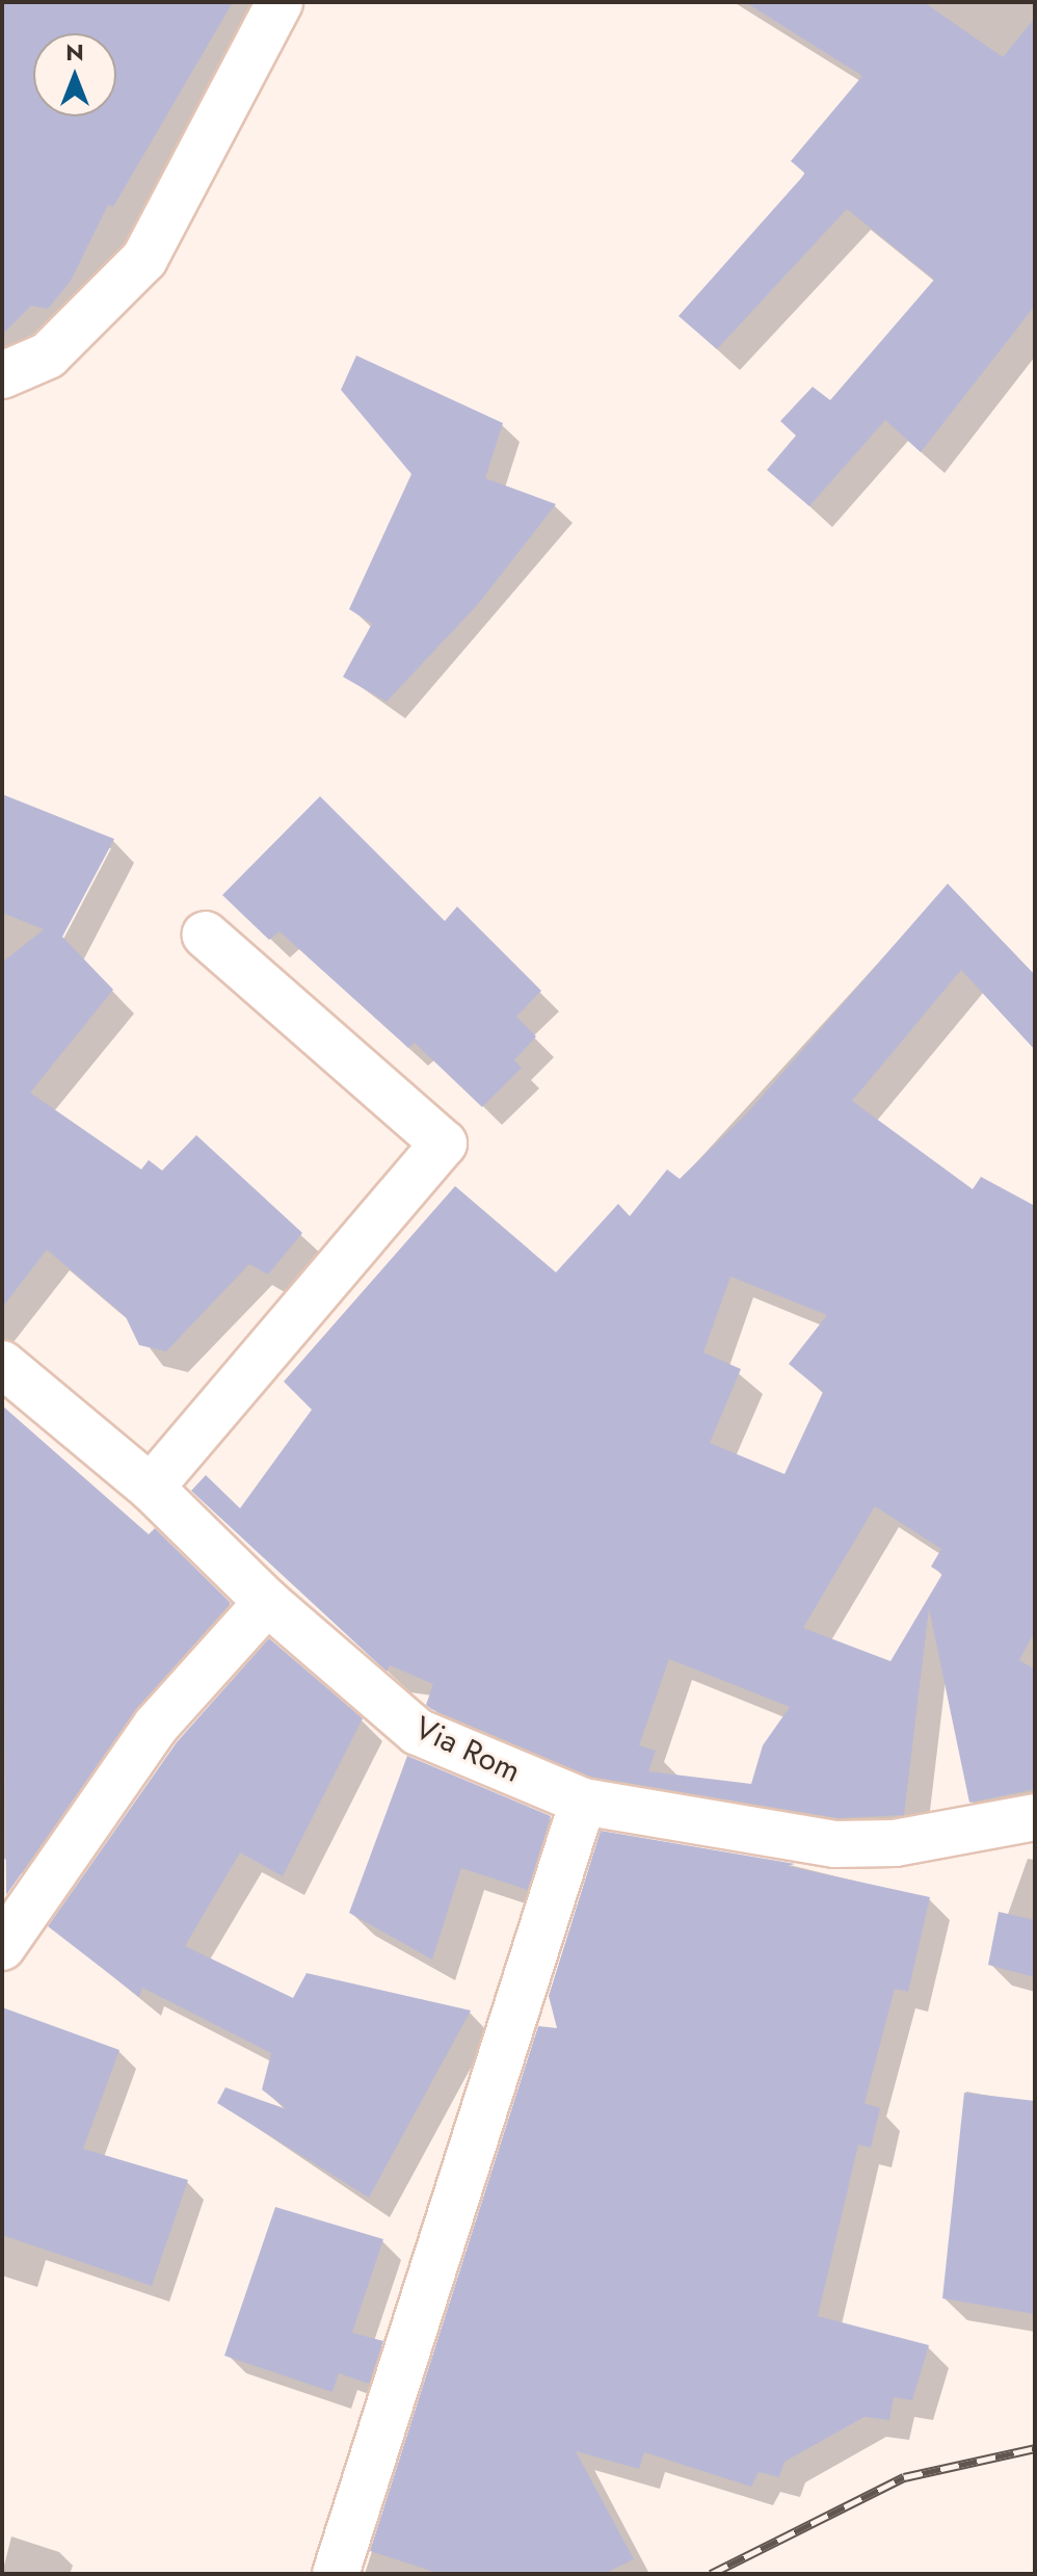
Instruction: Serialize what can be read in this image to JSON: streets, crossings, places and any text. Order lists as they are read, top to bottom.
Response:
{
  "streets": {
    "street": ["Via Rom"]
  },
  "north": "top"
}
